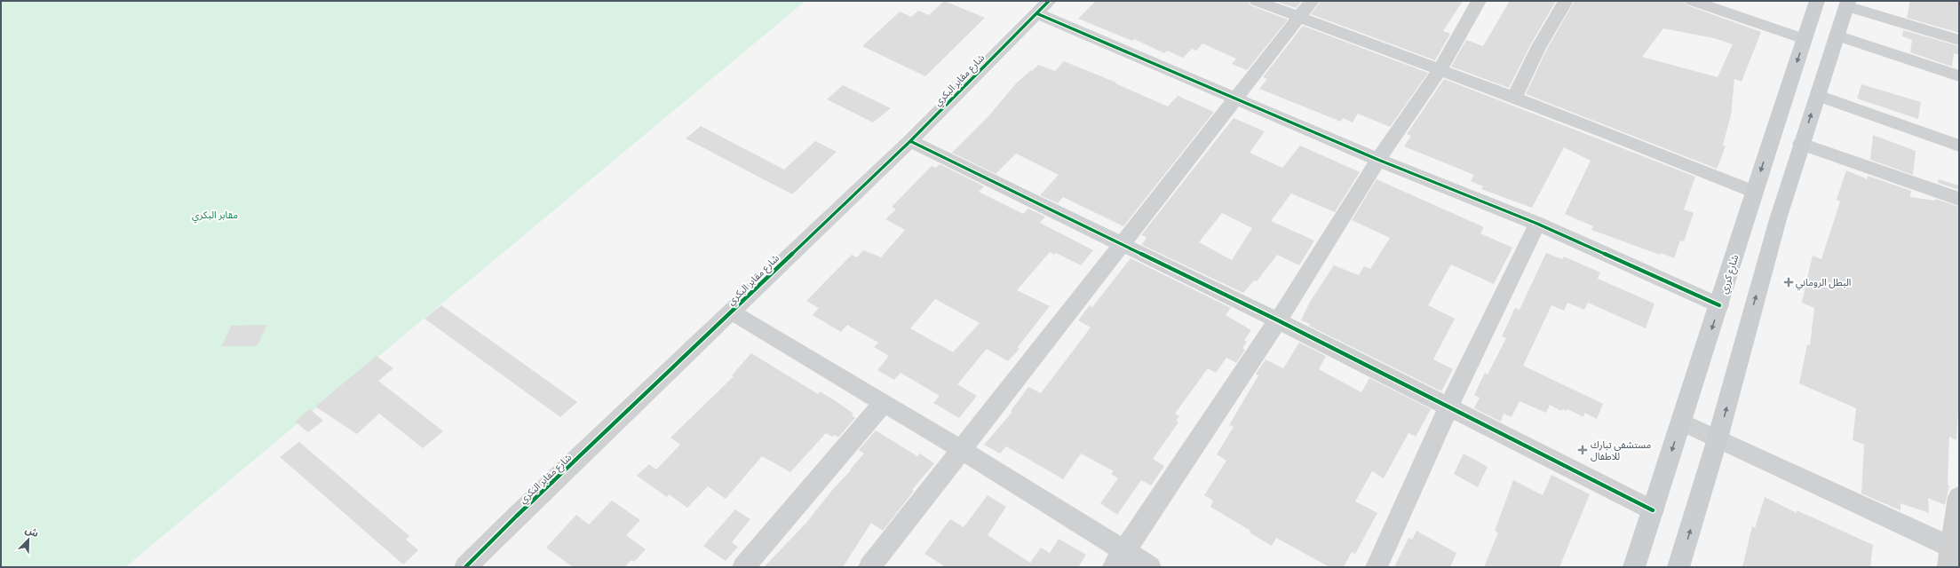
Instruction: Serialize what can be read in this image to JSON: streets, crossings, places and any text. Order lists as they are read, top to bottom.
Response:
{
  "streets": {
    "main road": ["شارع كرري"],
    "street": ["شارع مقابر البكري"]
  },
  "parks": ["مقابر البكري"],
  "places": {
    "health": ["البطل الروماني", "مستشفى تبارك للاطفال"]
  },
  "north": "top right"
}
